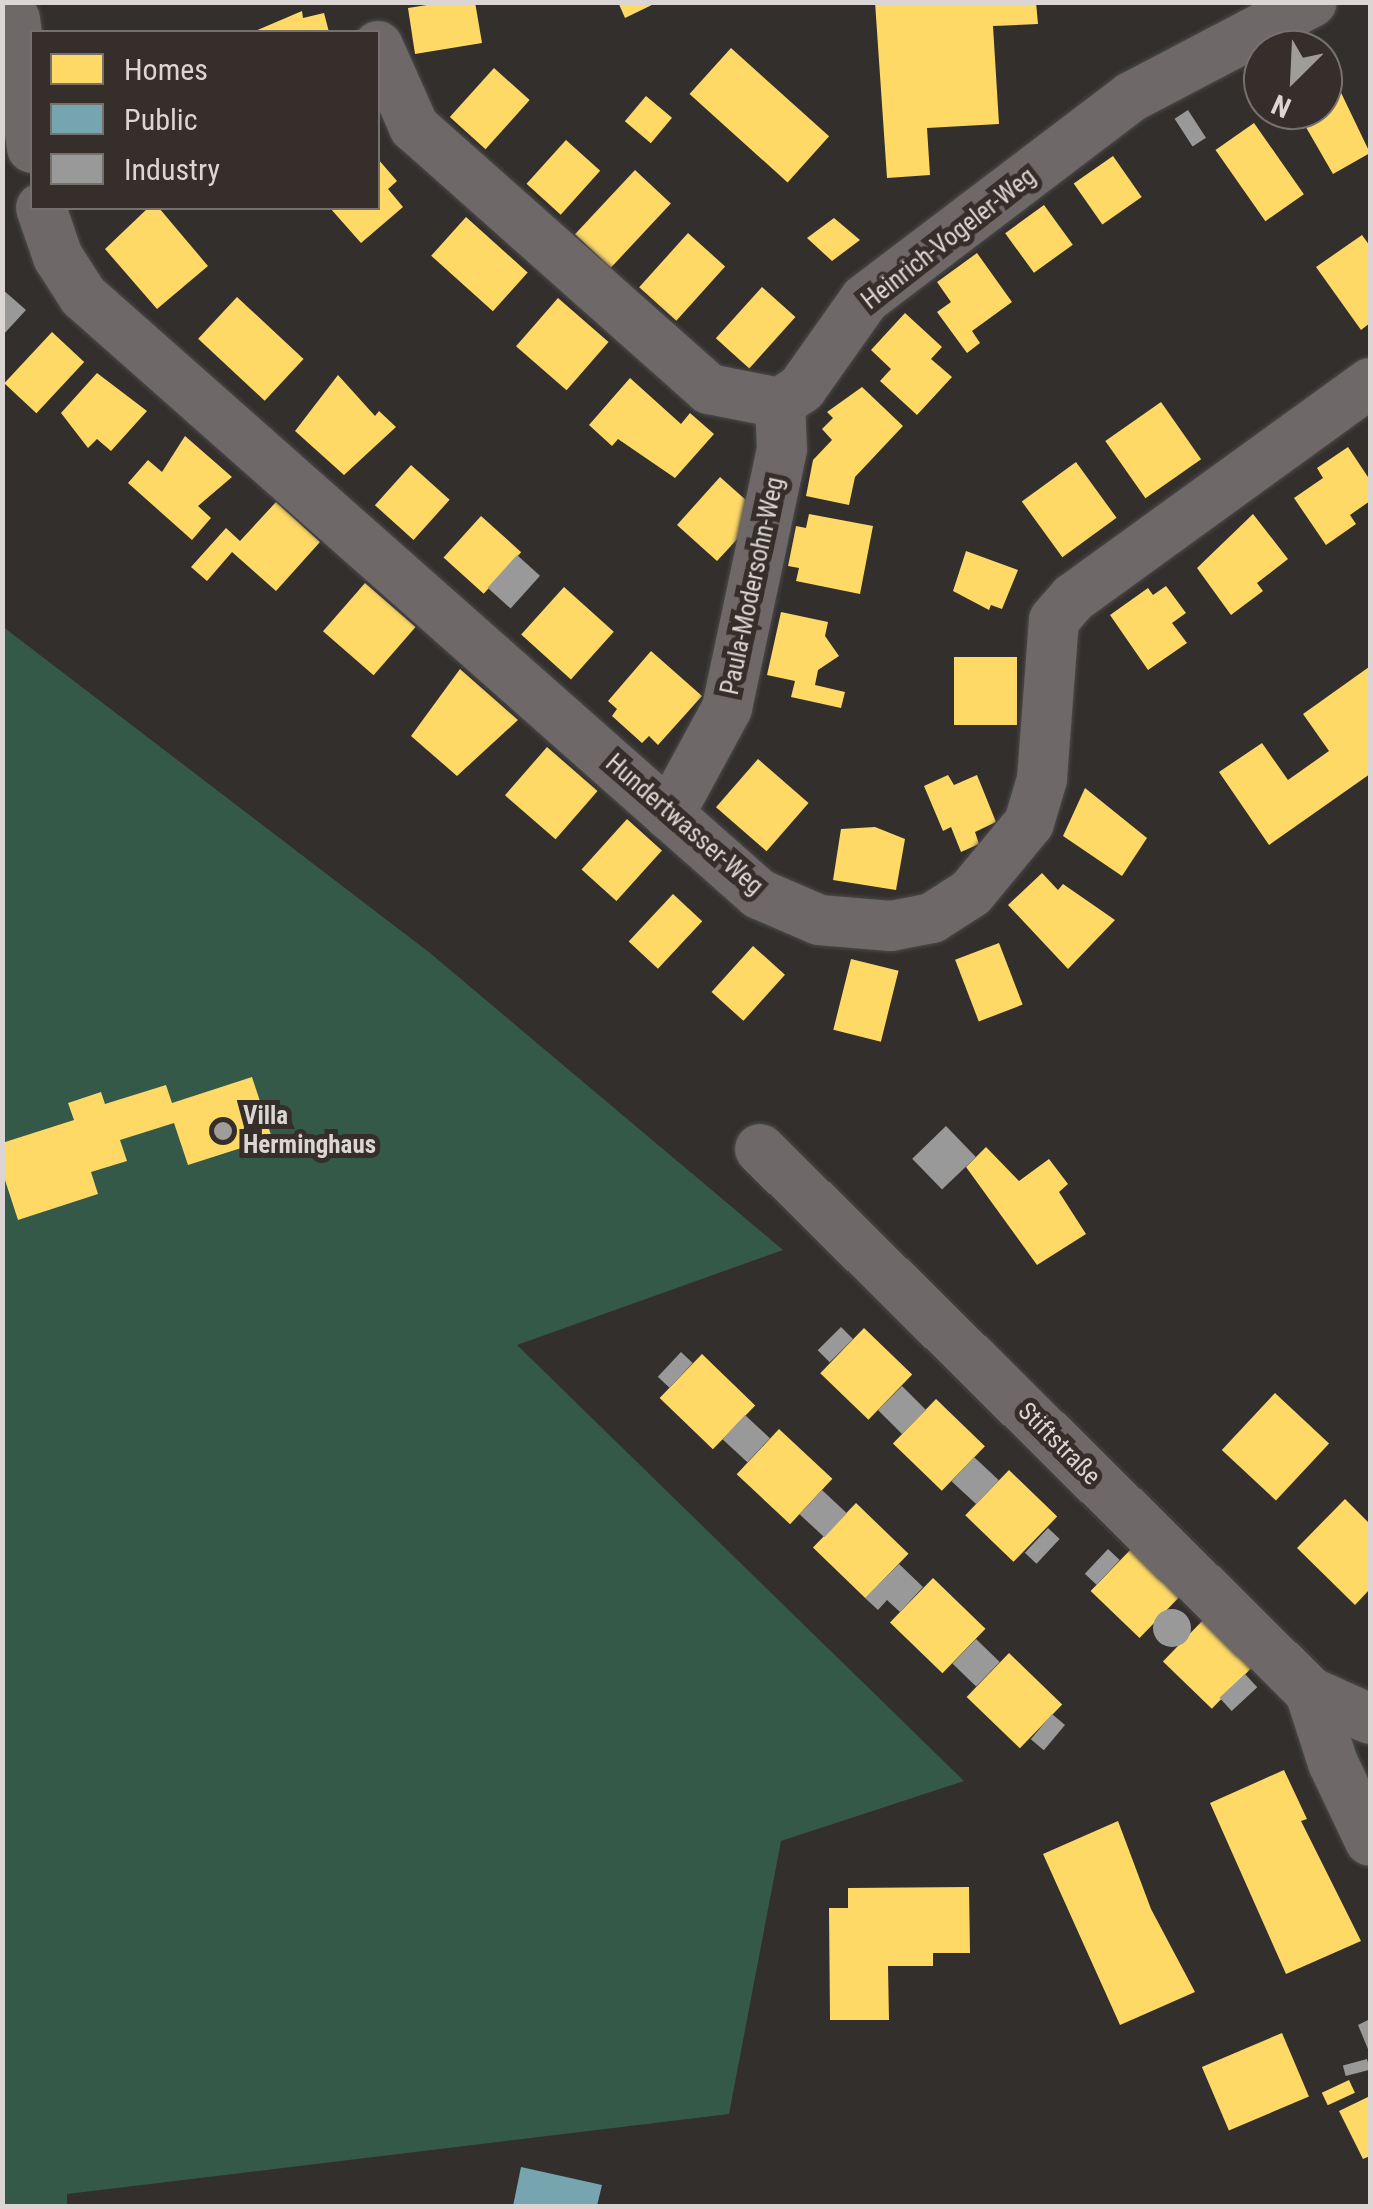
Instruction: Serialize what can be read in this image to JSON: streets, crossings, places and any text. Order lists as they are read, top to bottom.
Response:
{
  "streets": {
    "street": [
      "Heinrich-Vogeler-Weg",
      "Paula-Modersohn-Weg",
      "Hundertwasser-Weg",
      "Stiftstraße"
    ]
  },
  "crossings": [
    ["Heinrich-Vogeler-Weg", "Paula-Modersohn-Weg"],
    ["Paula-Modersohn-Weg", "Hundertwasser-Weg"]
  ],
  "places": ["Villa Herminghaus"],
  "legend": ["Homes", "Public", "Industry"],
  "north": "bottom left"
}
